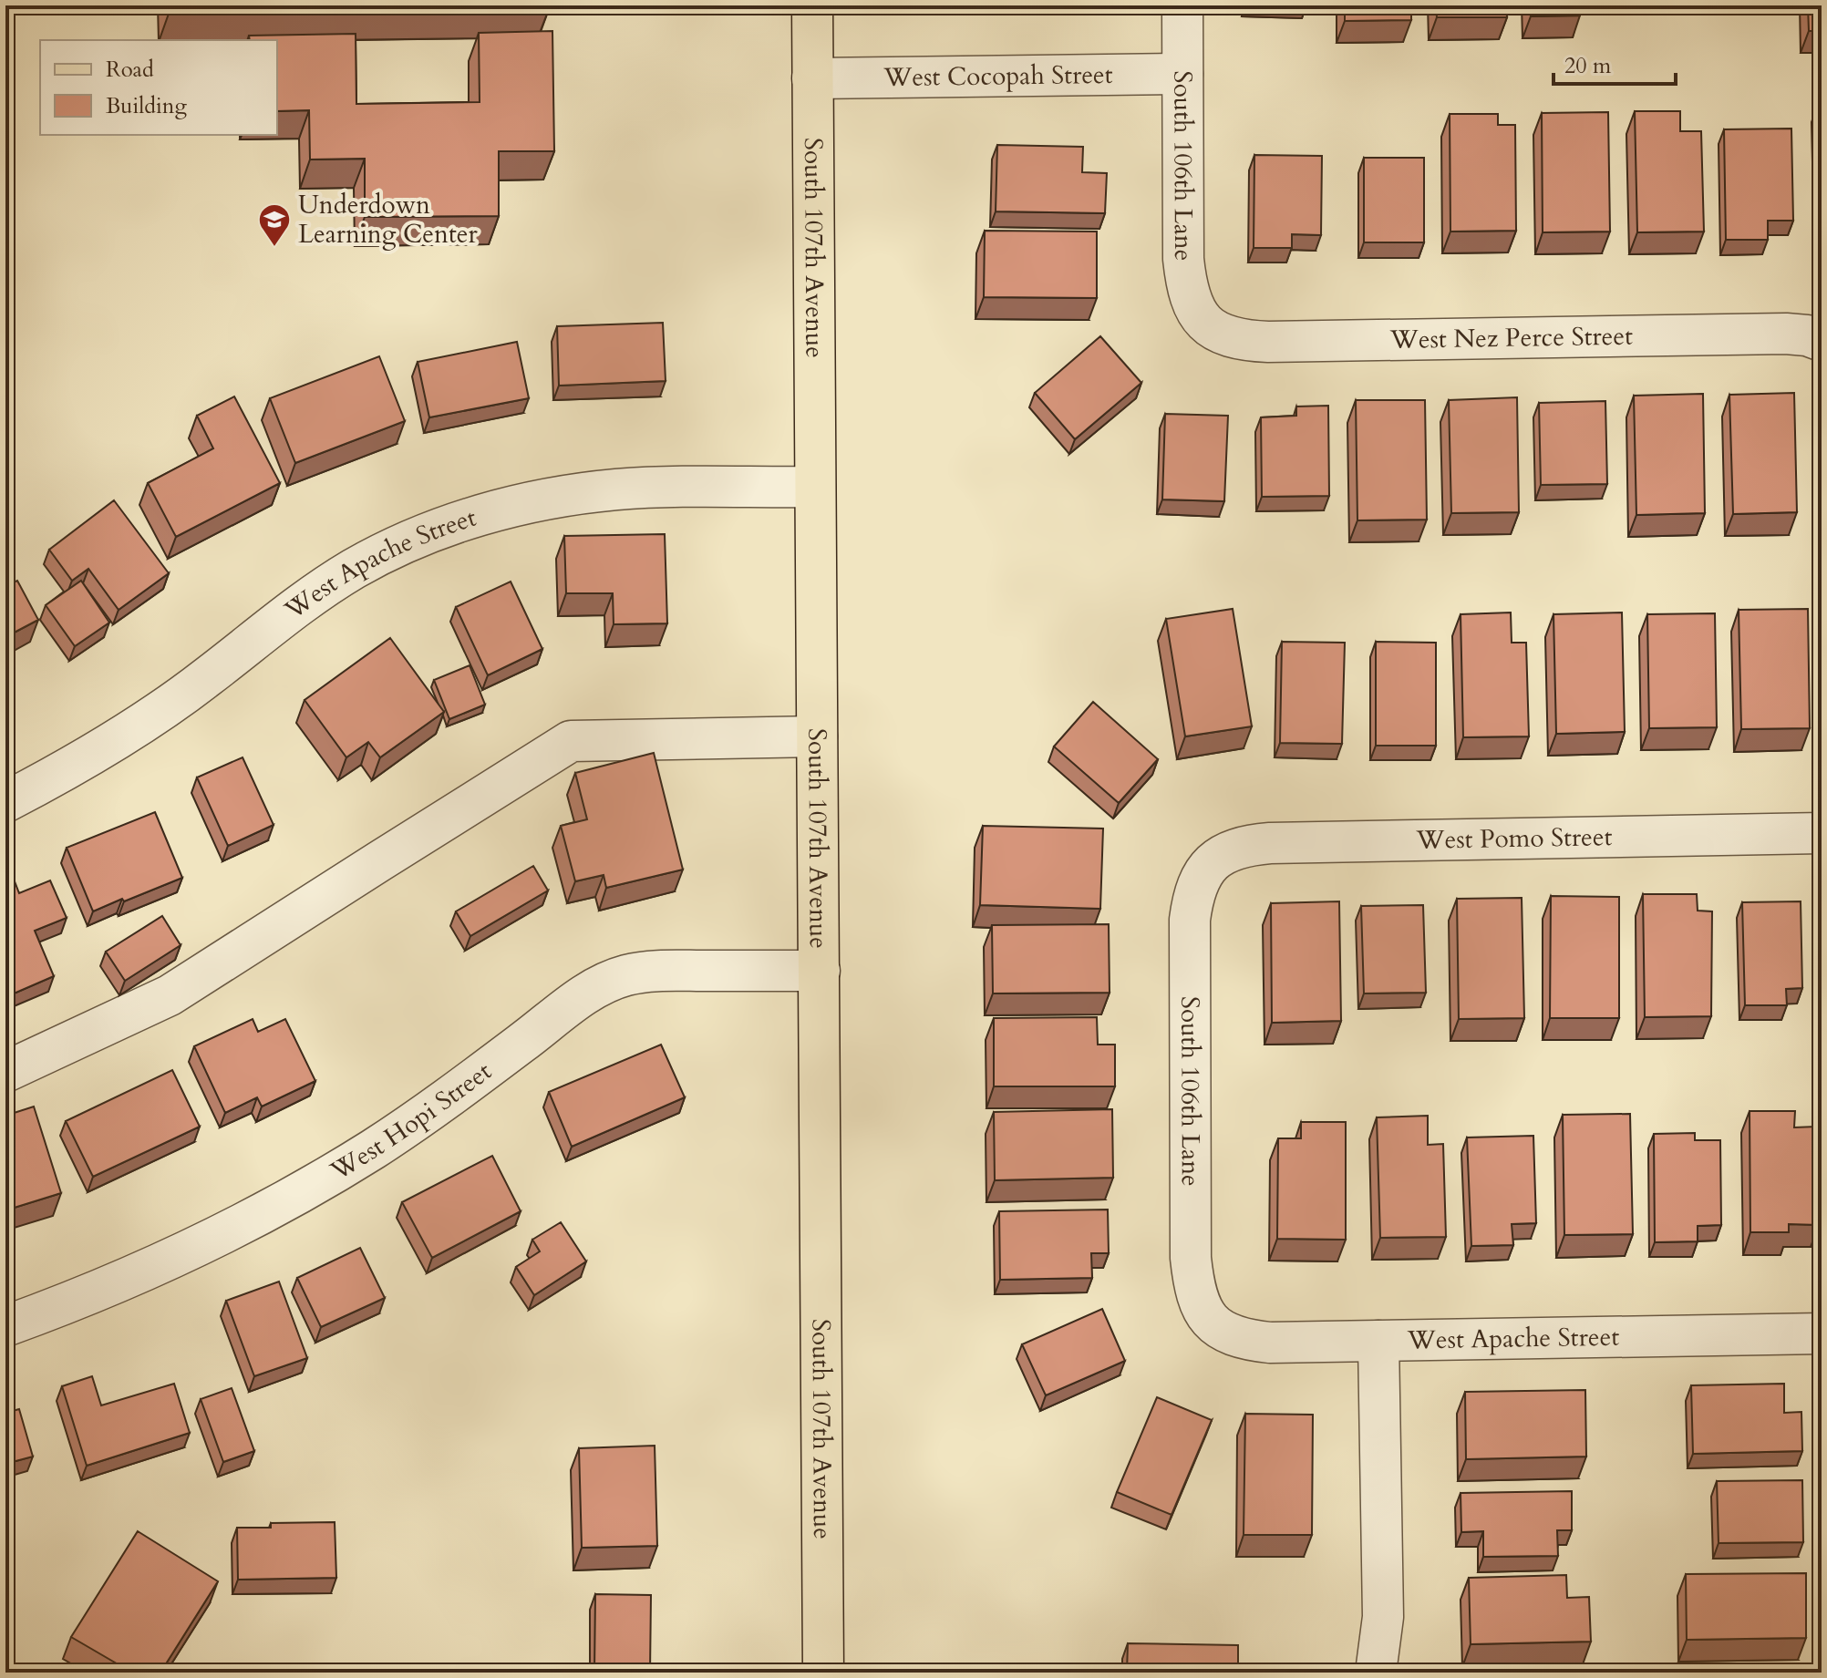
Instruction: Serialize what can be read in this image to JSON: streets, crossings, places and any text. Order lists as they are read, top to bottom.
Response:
{
  "streets": {
    "main road": ["South 107th Avenue"],
    "street": [
      "West Cocopah Street",
      "South 106th Lane",
      "West Nez Perce Street",
      "West Apache Street",
      "West Pomo Street",
      "West Hopi Street"
    ]
  },
  "crossings": [
    ["West Cocopah Street", "South 106th Lane"],
    ["West Cocopah Street", "South 107th Avenue"],
    ["South 106th Lane", "West Nez Perce Street"],
    ["South 106th Lane", "West Apache Street"],
    ["South 106th Lane", "West Pomo Street"],
    ["South 107th Avenue", "West Apache Street"],
    ["South 107th Avenue", "West Hopi Street"]
  ],
  "places": {
    "school or university": ["Underdown Learning Center"]
  },
  "legend": ["Road", "Building"],
  "scale_bar": "20 m"
}
